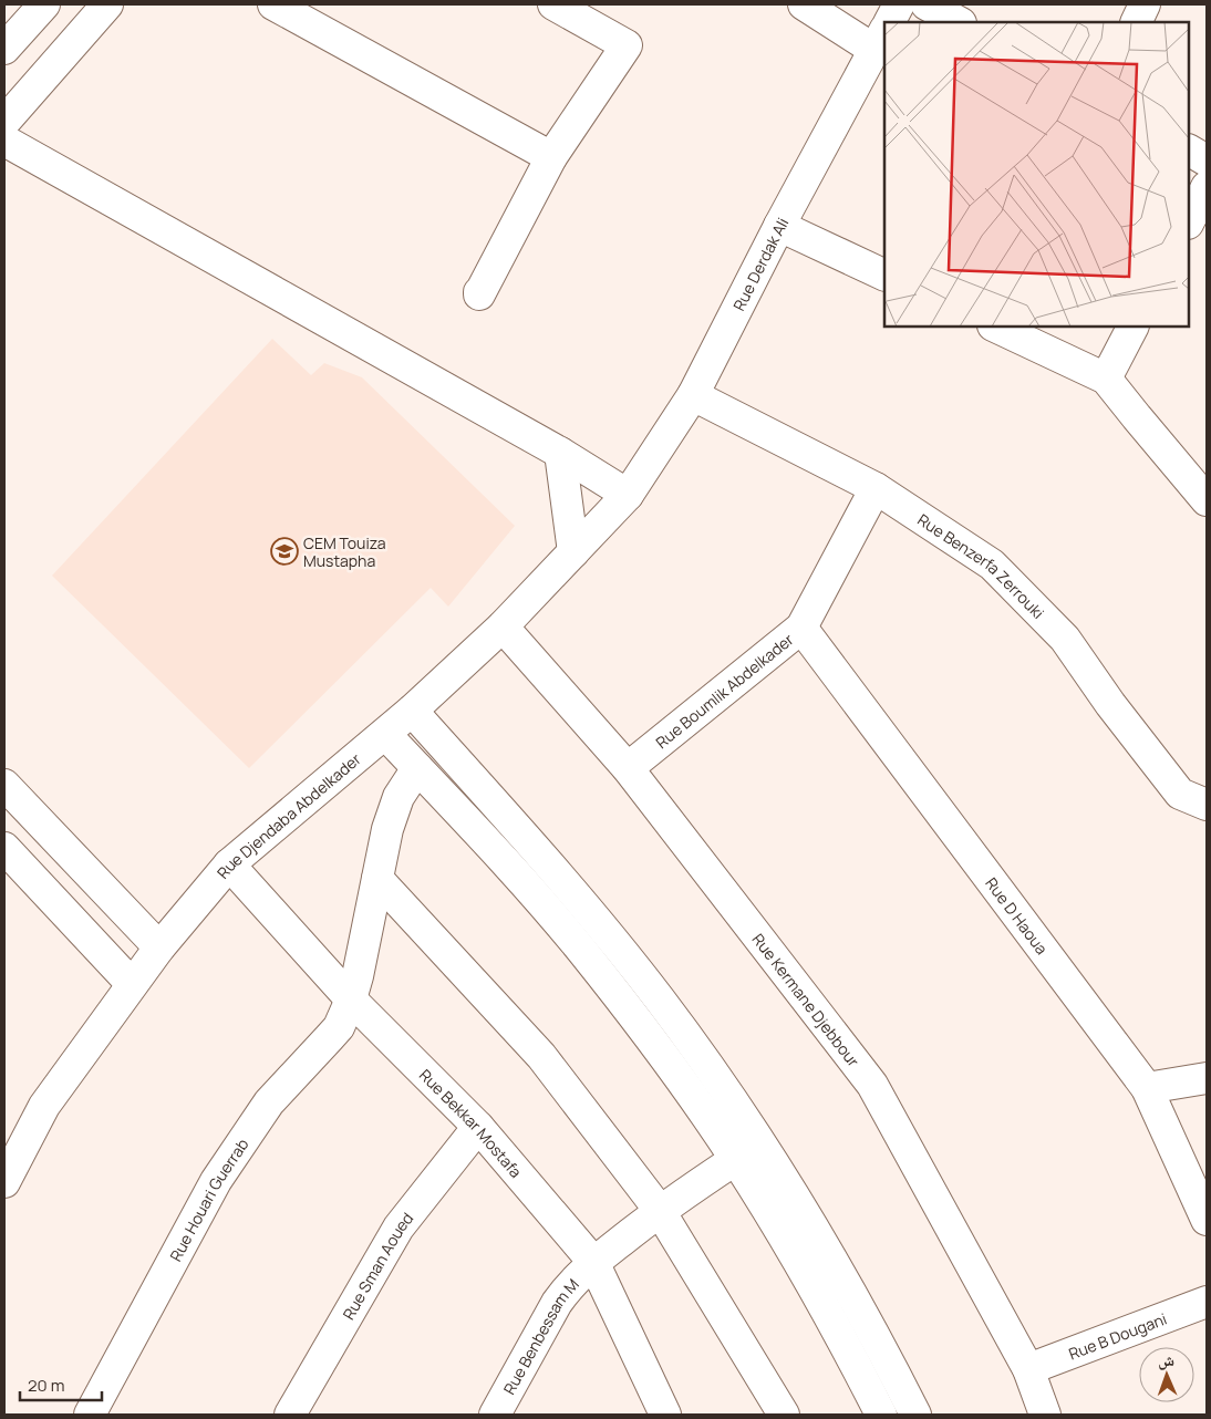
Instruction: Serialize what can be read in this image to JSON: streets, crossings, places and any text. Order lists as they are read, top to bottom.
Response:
{
  "streets": {
    "street": [
      "Rue Derdak Ali",
      "Rue Benzerfa Zerrouki",
      "Rue Boumlik Abdelkader",
      "Rue Djendaba Abdelkader",
      "Rue D Haoua",
      "Rue Kermane Djebbour",
      "Rue Bekkar Mostafa",
      "Rue Houari Guerrab",
      "Rue Sman Aoued",
      "Rue B Dougani",
      "Rue Benbessam M"
    ]
  },
  "crossings": [
    ["Rue Derdak Ali", "Rue Benzerfa Zerrouki"],
    ["Rue Derdak Ali", "Rue Djendaba Abdelkader"],
    ["Rue Benzerfa Zerrouki", "Rue Boumlik Abdelkader"],
    ["Rue Boumlik Abdelkader", "Rue D Haoua"],
    ["Rue Boumlik Abdelkader", "Rue Kermane Djebbour"],
    ["Rue Djendaba Abdelkader", "Rue Kermane Djebbour"],
    ["Rue Djendaba Abdelkader", "Rue Bekkar Mostafa"],
    ["Rue Kermane Djebbour", "Rue B Dougani"],
    ["Rue Bekkar Mostafa", "Rue Houari Guerrab"],
    ["Rue Bekkar Mostafa", "Rue Sman Aoued"],
    ["Rue Bekkar Mostafa", "Rue Benbessam M"]
  ],
  "places": {
    "school or university": ["CEM Touiza Mustapha"]
  },
  "scale_bar": "20 m",
  "north": "top"
}
